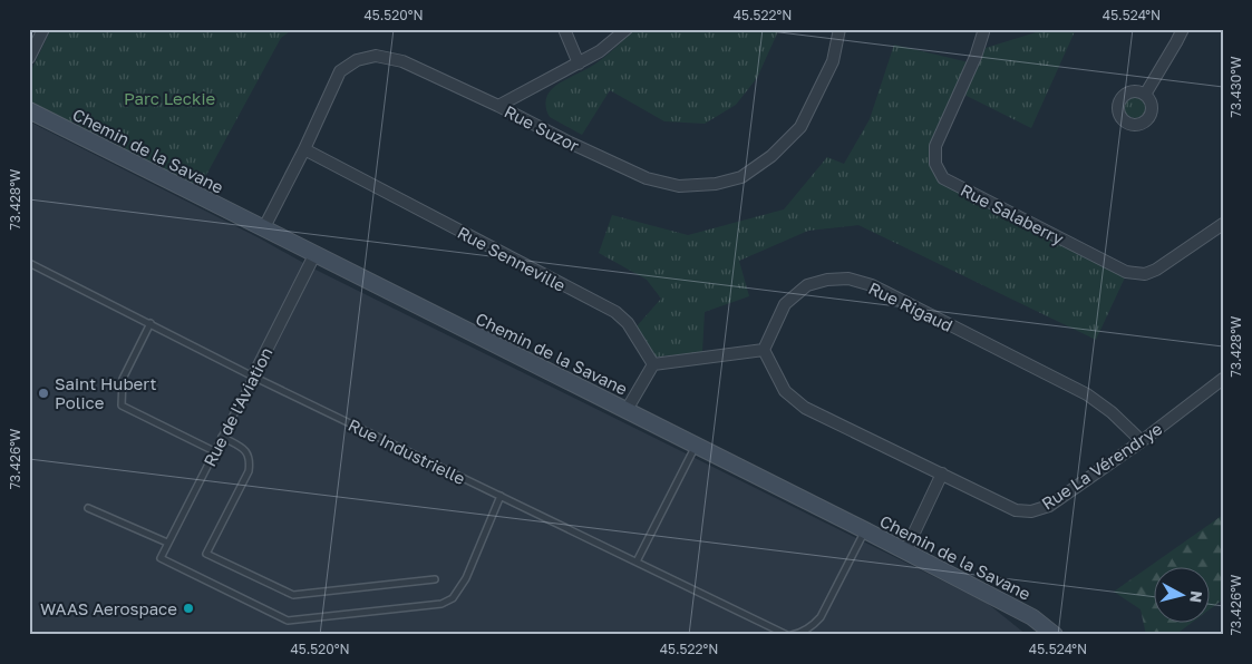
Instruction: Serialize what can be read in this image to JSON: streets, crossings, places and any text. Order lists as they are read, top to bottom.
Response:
{
  "streets": {
    "street": [
      "Rue Suzor",
      "Chemin de la Savane",
      "Rue Salaberry",
      "Rue Senneville",
      "Rue Rigaud",
      "Rue de l'Aviation",
      "Rue La Vérendrye"
    ],
    "lane": ["Rue Industrielle"]
  },
  "crossings": [
    ["Rue Suzor", "Chemin de la Savane"],
    ["Rue Suzor", "Rue Senneville"],
    ["Chemin de la Savane", "Rue de l'Aviation"],
    ["Chemin de la Savane", "Rue Industrielle"],
    ["Rue Rigaud", "Rue La Vérendrye"],
    ["Rue de l'Aviation", "Rue Industrielle"]
  ],
  "parks": ["Parc Leckie"],
  "places": ["Saint Hubert Police", "WAAS Aerospace"],
  "north": "right",
  "coordinates": [
    "45.520°N",
    "45.522°N",
    "45.524°N",
    "73.430°W",
    "73.428°W",
    "73.426°W"
  ]
}
